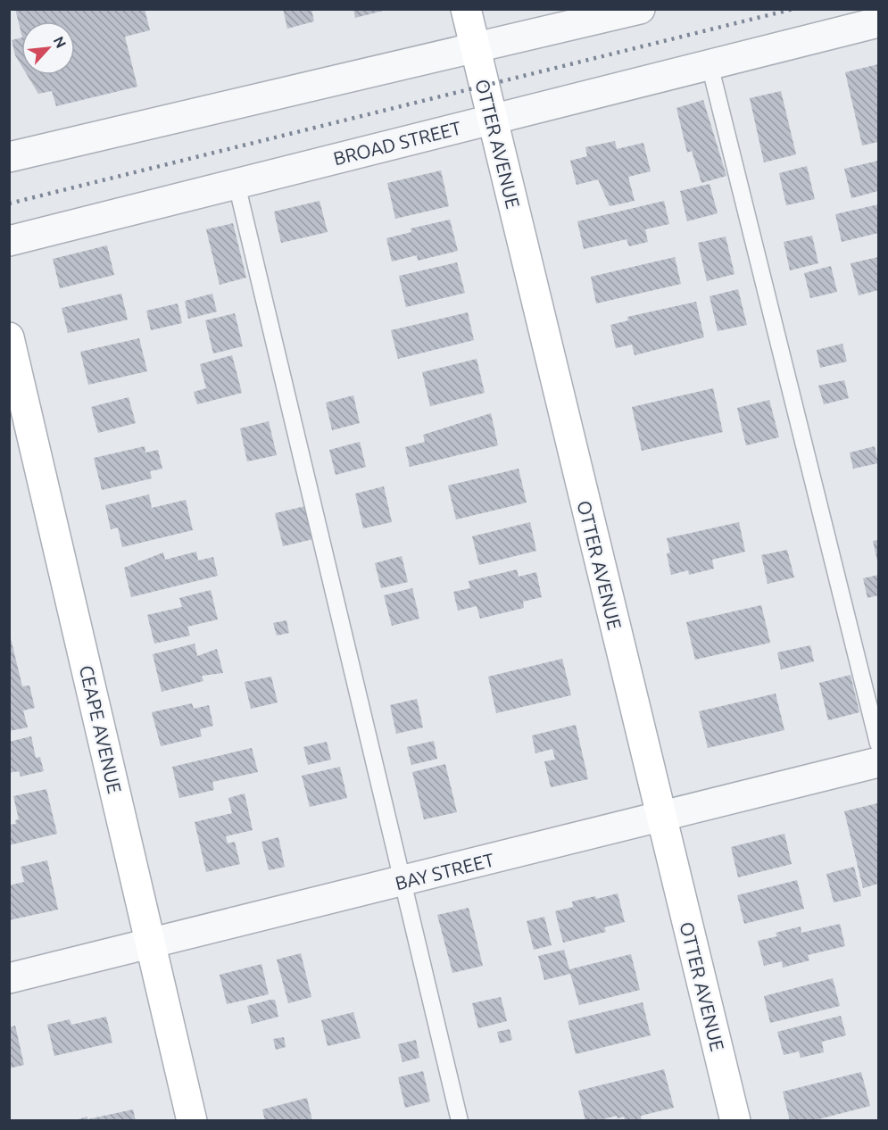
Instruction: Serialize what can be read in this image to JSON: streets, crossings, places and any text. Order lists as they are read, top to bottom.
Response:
{
  "streets": {
    "street": [
      "BROAD STREET",
      "OTTER AVENUE",
      "CEAPE AVENUE",
      "BAY STREET"
    ]
  },
  "crossings": [
    ["BROAD STREET", "OTTER AVENUE"],
    ["OTTER AVENUE", "BAY STREET"],
    ["CEAPE AVENUE", "BAY STREET"]
  ],
  "north": "top right"
}
